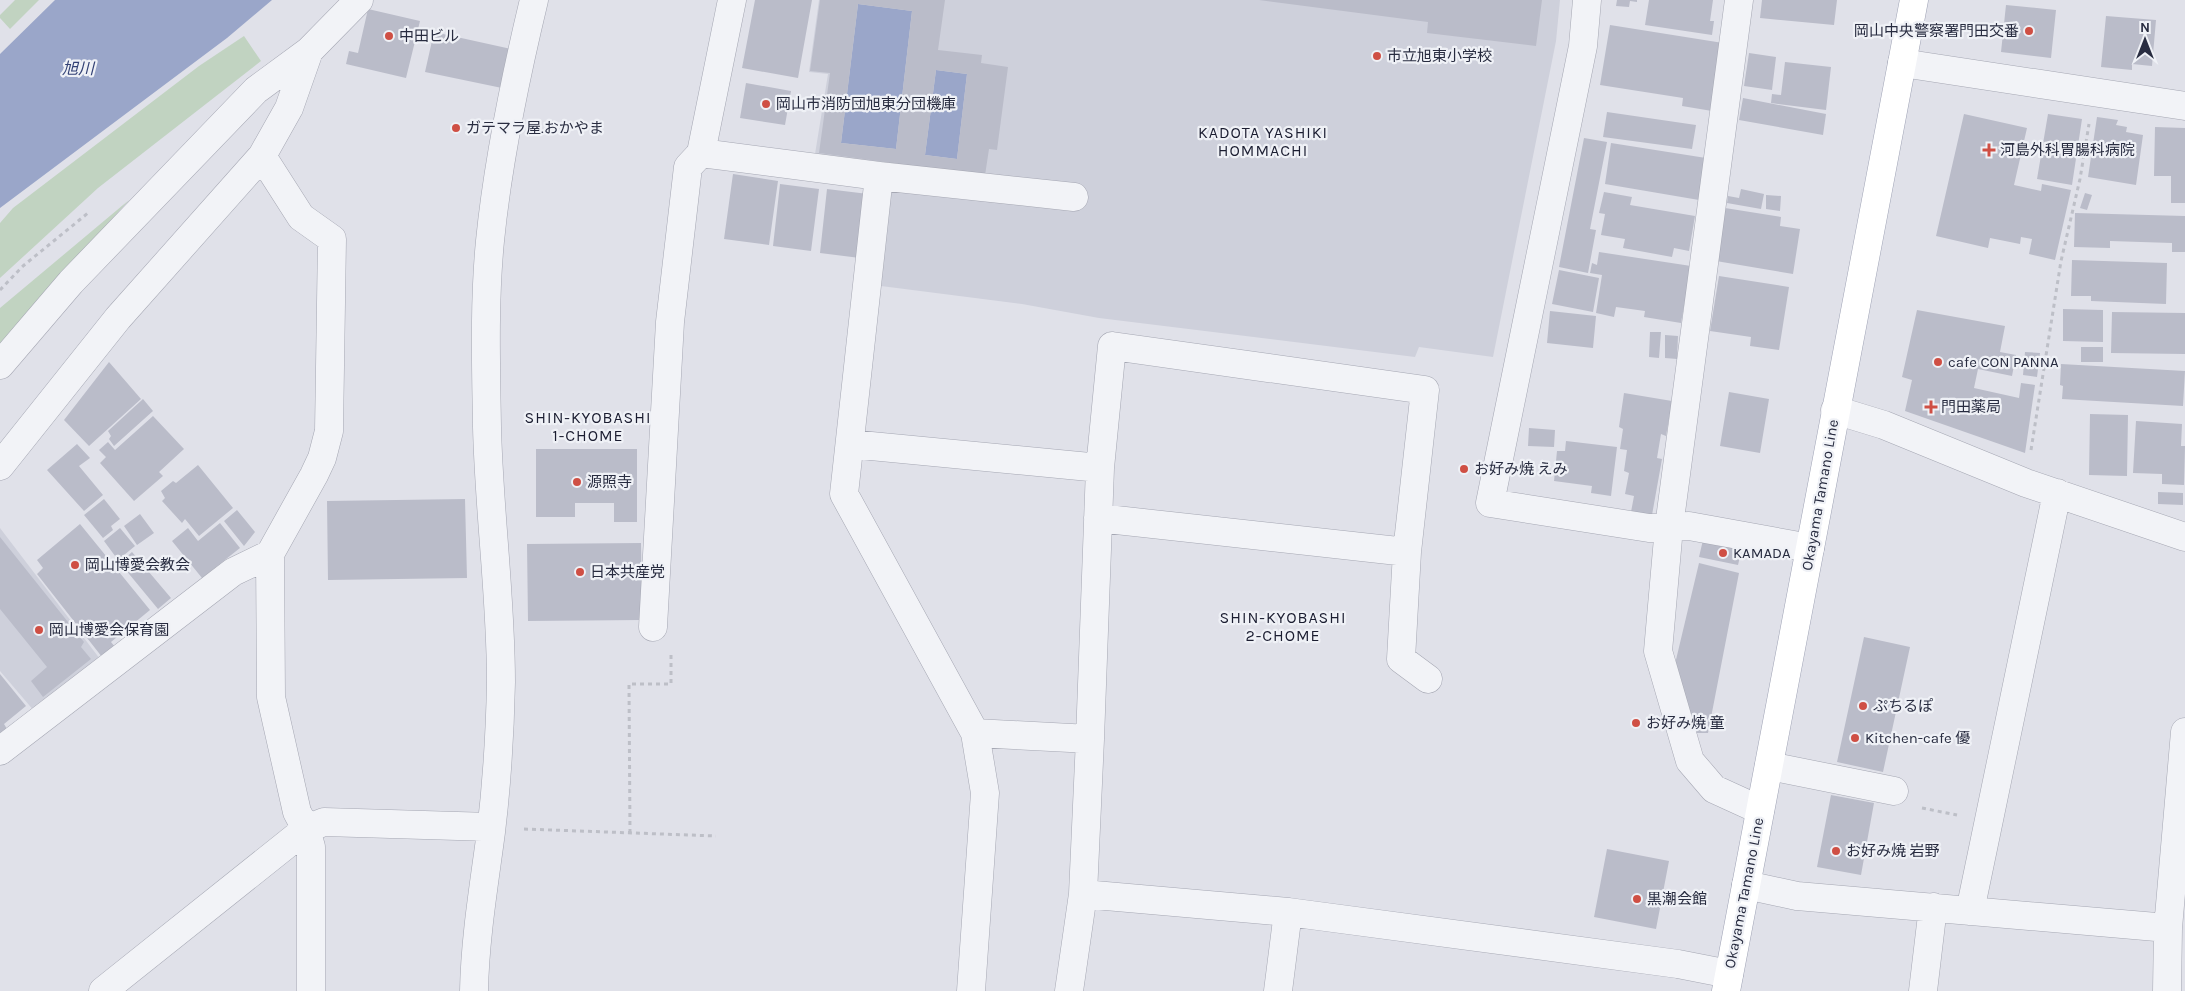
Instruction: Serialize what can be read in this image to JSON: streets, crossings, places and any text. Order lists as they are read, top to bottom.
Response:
{
  "streets": {
    "main road": ["Okayama Tamano Line"]
  },
  "districts": ["KADOTA YASHIKI HOMMACHI", "SHIN-KYOBASHI 1-CHOME", "SHIN-KYOBASHI 2-CHOME"],
  "water": ["旭川"],
  "places": {
    "other": [
      "岡山中央警察署門田交番",
      "中田ビル",
      "市立旭東小学校",
      "岡山市消防団旭東分団機庫",
      "ガテマラ屋.おかやま",
      "cafe CON PANNA",
      "お好み焼 えみ",
      "源照寺",
      "KAMADA",
      "岡山博愛会教会",
      "日本共産党",
      "岡山博愛会保育園",
      "ぷちるぽ",
      "お好み焼 童",
      "Kitchen-cafe 優",
      "お好み焼 岩野",
      "黒潮会館"
    ],
    "health": ["河島外科胃腸科病院", "門田薬局"]
  },
  "north": "top"
}
